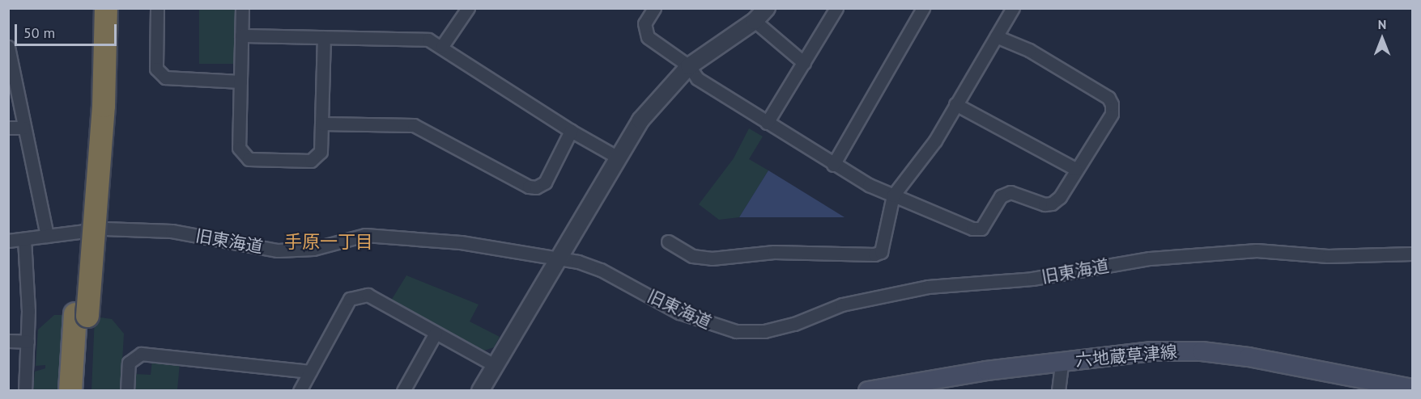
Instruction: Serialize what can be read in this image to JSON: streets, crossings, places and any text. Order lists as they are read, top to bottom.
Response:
{
  "streets": {
    "main road": ["六地蔵草津線"],
    "street": ["旧東海道"]
  },
  "districts": ["手原一丁目"],
  "scale_bar": "50 m",
  "north": "top"
}
